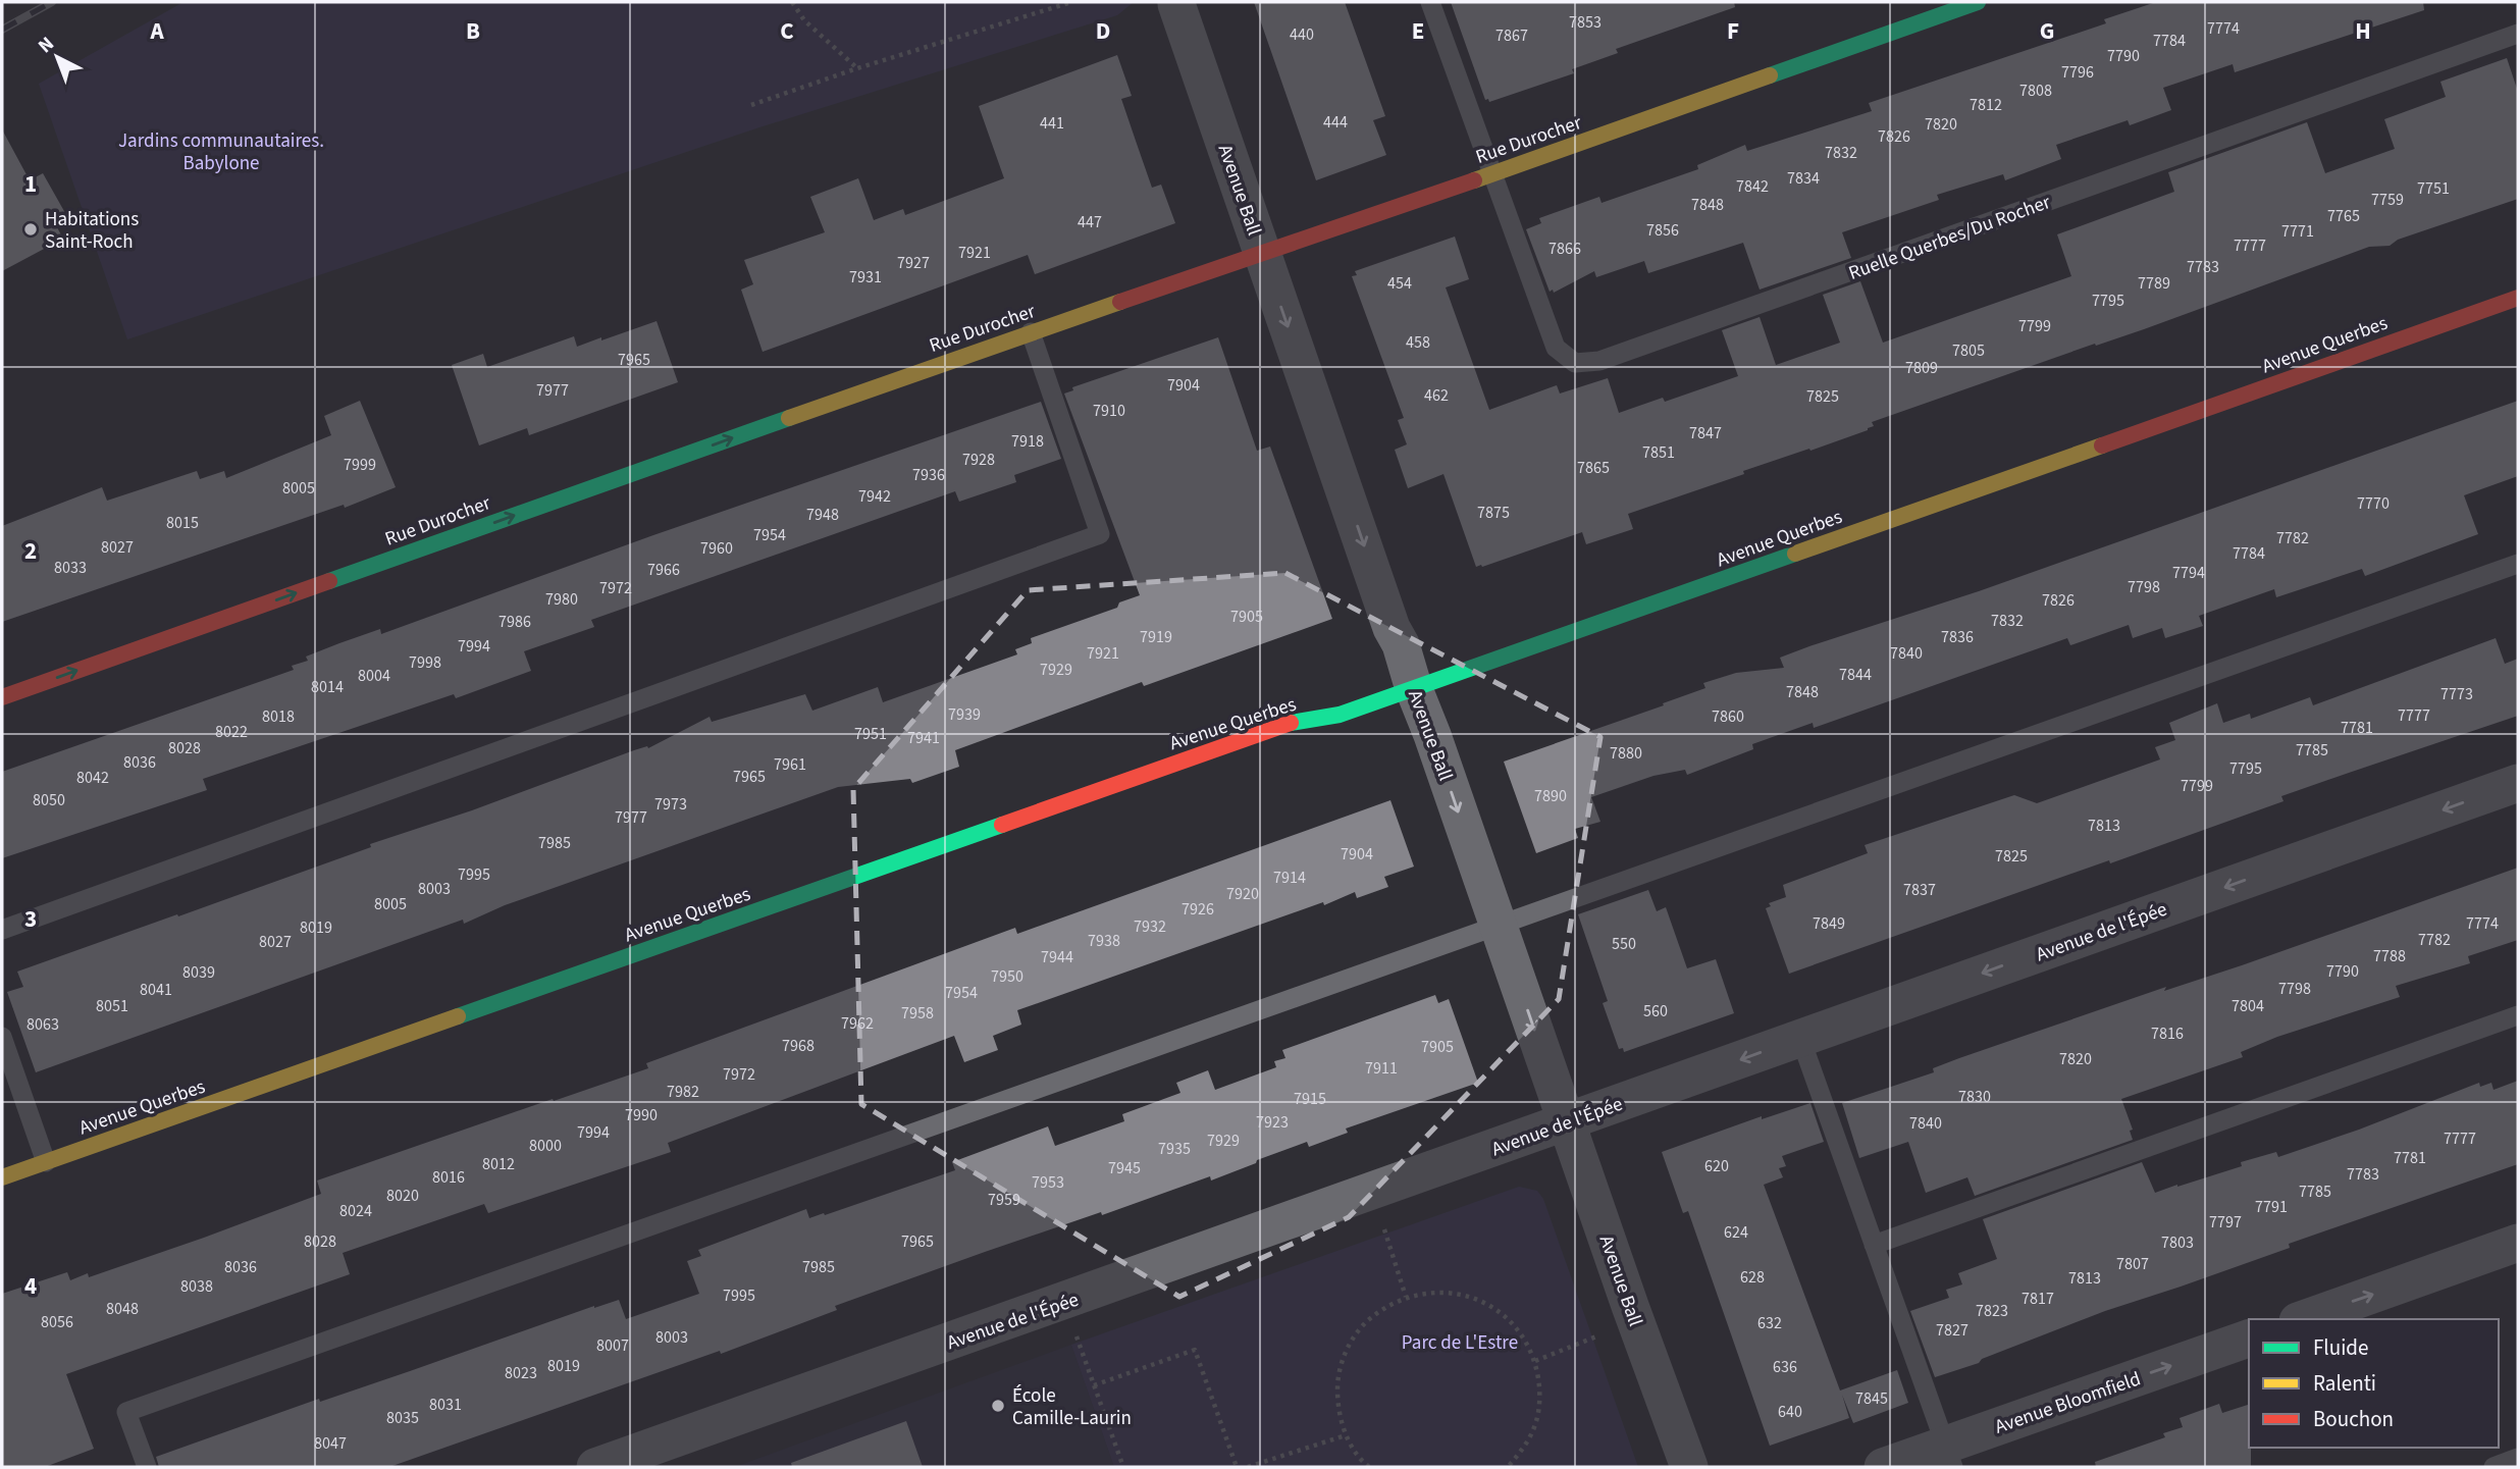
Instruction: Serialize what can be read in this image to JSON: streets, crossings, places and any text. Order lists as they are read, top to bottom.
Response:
{
  "streets": {
    "street": [
      "Rue Durocher",
      "Avenue Ball",
      "Avenue Querbes",
      "Avenue de l'Épée",
      "Avenue Bloomfield"
    ],
    "lane": ["Ruelle Querbes/Du Rocher"]
  },
  "crossings": [
    ["Rue Durocher", "Avenue Ball"],
    ["Rue Durocher", "Ruelle Querbes/Du Rocher"],
    ["Avenue Ball", "Avenue Querbes"],
    ["Avenue Ball", "Avenue de l'Épée"]
  ],
  "one_way": [
    "Rue Durocher",
    "Avenue Ball",
    "Avenue de l'Épée",
    "Avenue Bloomfield"
  ],
  "parks": ["Jardins communautaires. Babylone", "Parc de L'Estre"],
  "places": ["Habitations Saint-Roch", "École Camille-Laurin"],
  "house_numbers": [
    "7853",
    "7774",
    "440",
    "7867",
    "7784",
    "7790",
    "7796",
    "7808",
    "7812",
    "444",
    "441",
    "7820",
    "7826",
    "7832",
    "7834",
    "7842",
    "7751",
    "7759",
    "7848",
    "7765",
    "447",
    "7856",
    "7771",
    "7777",
    "7866",
    "7921",
    "7927",
    "7783",
    "7931",
    "454",
    "7789",
    "7795",
    "7799",
    "458",
    "7805",
    "7965",
    "7809",
    "7904",
    "7977",
    "462",
    "7825",
    "7910",
    "7847",
    "7918",
    "7851",
    "7928",
    "7999",
    "7865",
    "7936",
    "8005",
    "7942",
    "7770",
    "7875",
    "7948",
    "8015",
    "7954",
    "7782",
    "8027",
    "7960",
    "7784",
    "8033",
    "7966",
    "7794",
    "7798",
    "7972",
    "7980",
    "7826",
    "7905",
    "7832",
    "7986",
    "7919",
    "7836",
    "7994",
    "7921",
    "7840",
    "7998",
    "7929",
    "7844",
    "8004",
    "8014",
    "7848",
    "7773",
    "7939",
    "7777",
    "8018",
    "7860",
    "7781",
    "8022",
    "7951",
    "7941",
    "8028",
    "7785",
    "7880",
    "8036",
    "7961",
    "7795",
    "7965",
    "8042",
    "7799",
    "7890",
    "8050",
    "7973",
    "7977",
    "7813",
    "7985",
    "7904",
    "7825",
    "7995",
    "7914",
    "8003",
    "7837",
    "7920",
    "8005",
    "7926",
    "7849",
    "7774",
    "7932",
    "8019",
    "7782",
    "7938",
    "8027",
    "550",
    "7788",
    "7944",
    "7790",
    "8039",
    "7950",
    "7798",
    "8041",
    "7954",
    "8051",
    "7804",
    "560",
    "7958",
    "7962",
    "8063",
    "7816",
    "7968",
    "7905",
    "7820",
    "7911",
    "7972",
    "7982",
    "7830",
    "7915",
    "7990",
    "7923",
    "7840",
    "7994",
    "7777",
    "7929",
    "8000",
    "7935",
    "7781",
    "8012",
    "620",
    "7945",
    "7783",
    "8016",
    "7953",
    "7785",
    "8020",
    "7959",
    "7791",
    "8024",
    "7797",
    "624",
    "8028",
    "7965",
    "7803",
    "7807",
    "8036",
    "7985",
    "628",
    "7813",
    "8038",
    "7995",
    "7817",
    "8048",
    "7823",
    "8056",
    "632",
    "7827",
    "8003",
    "8007",
    "8019",
    "636",
    "8023",
    "7845",
    "8031",
    "640",
    "8035",
    "8047"
  ],
  "legend": ["Fluide", "Ralenti", "Bouchon"],
  "north": "top left",
  "grid": {
    "columns": [
      "A",
      "B",
      "C",
      "D",
      "E",
      "F",
      "G",
      "H"
    ],
    "rows": [
      "1",
      "2",
      "3",
      "4"
    ]
  }
}
